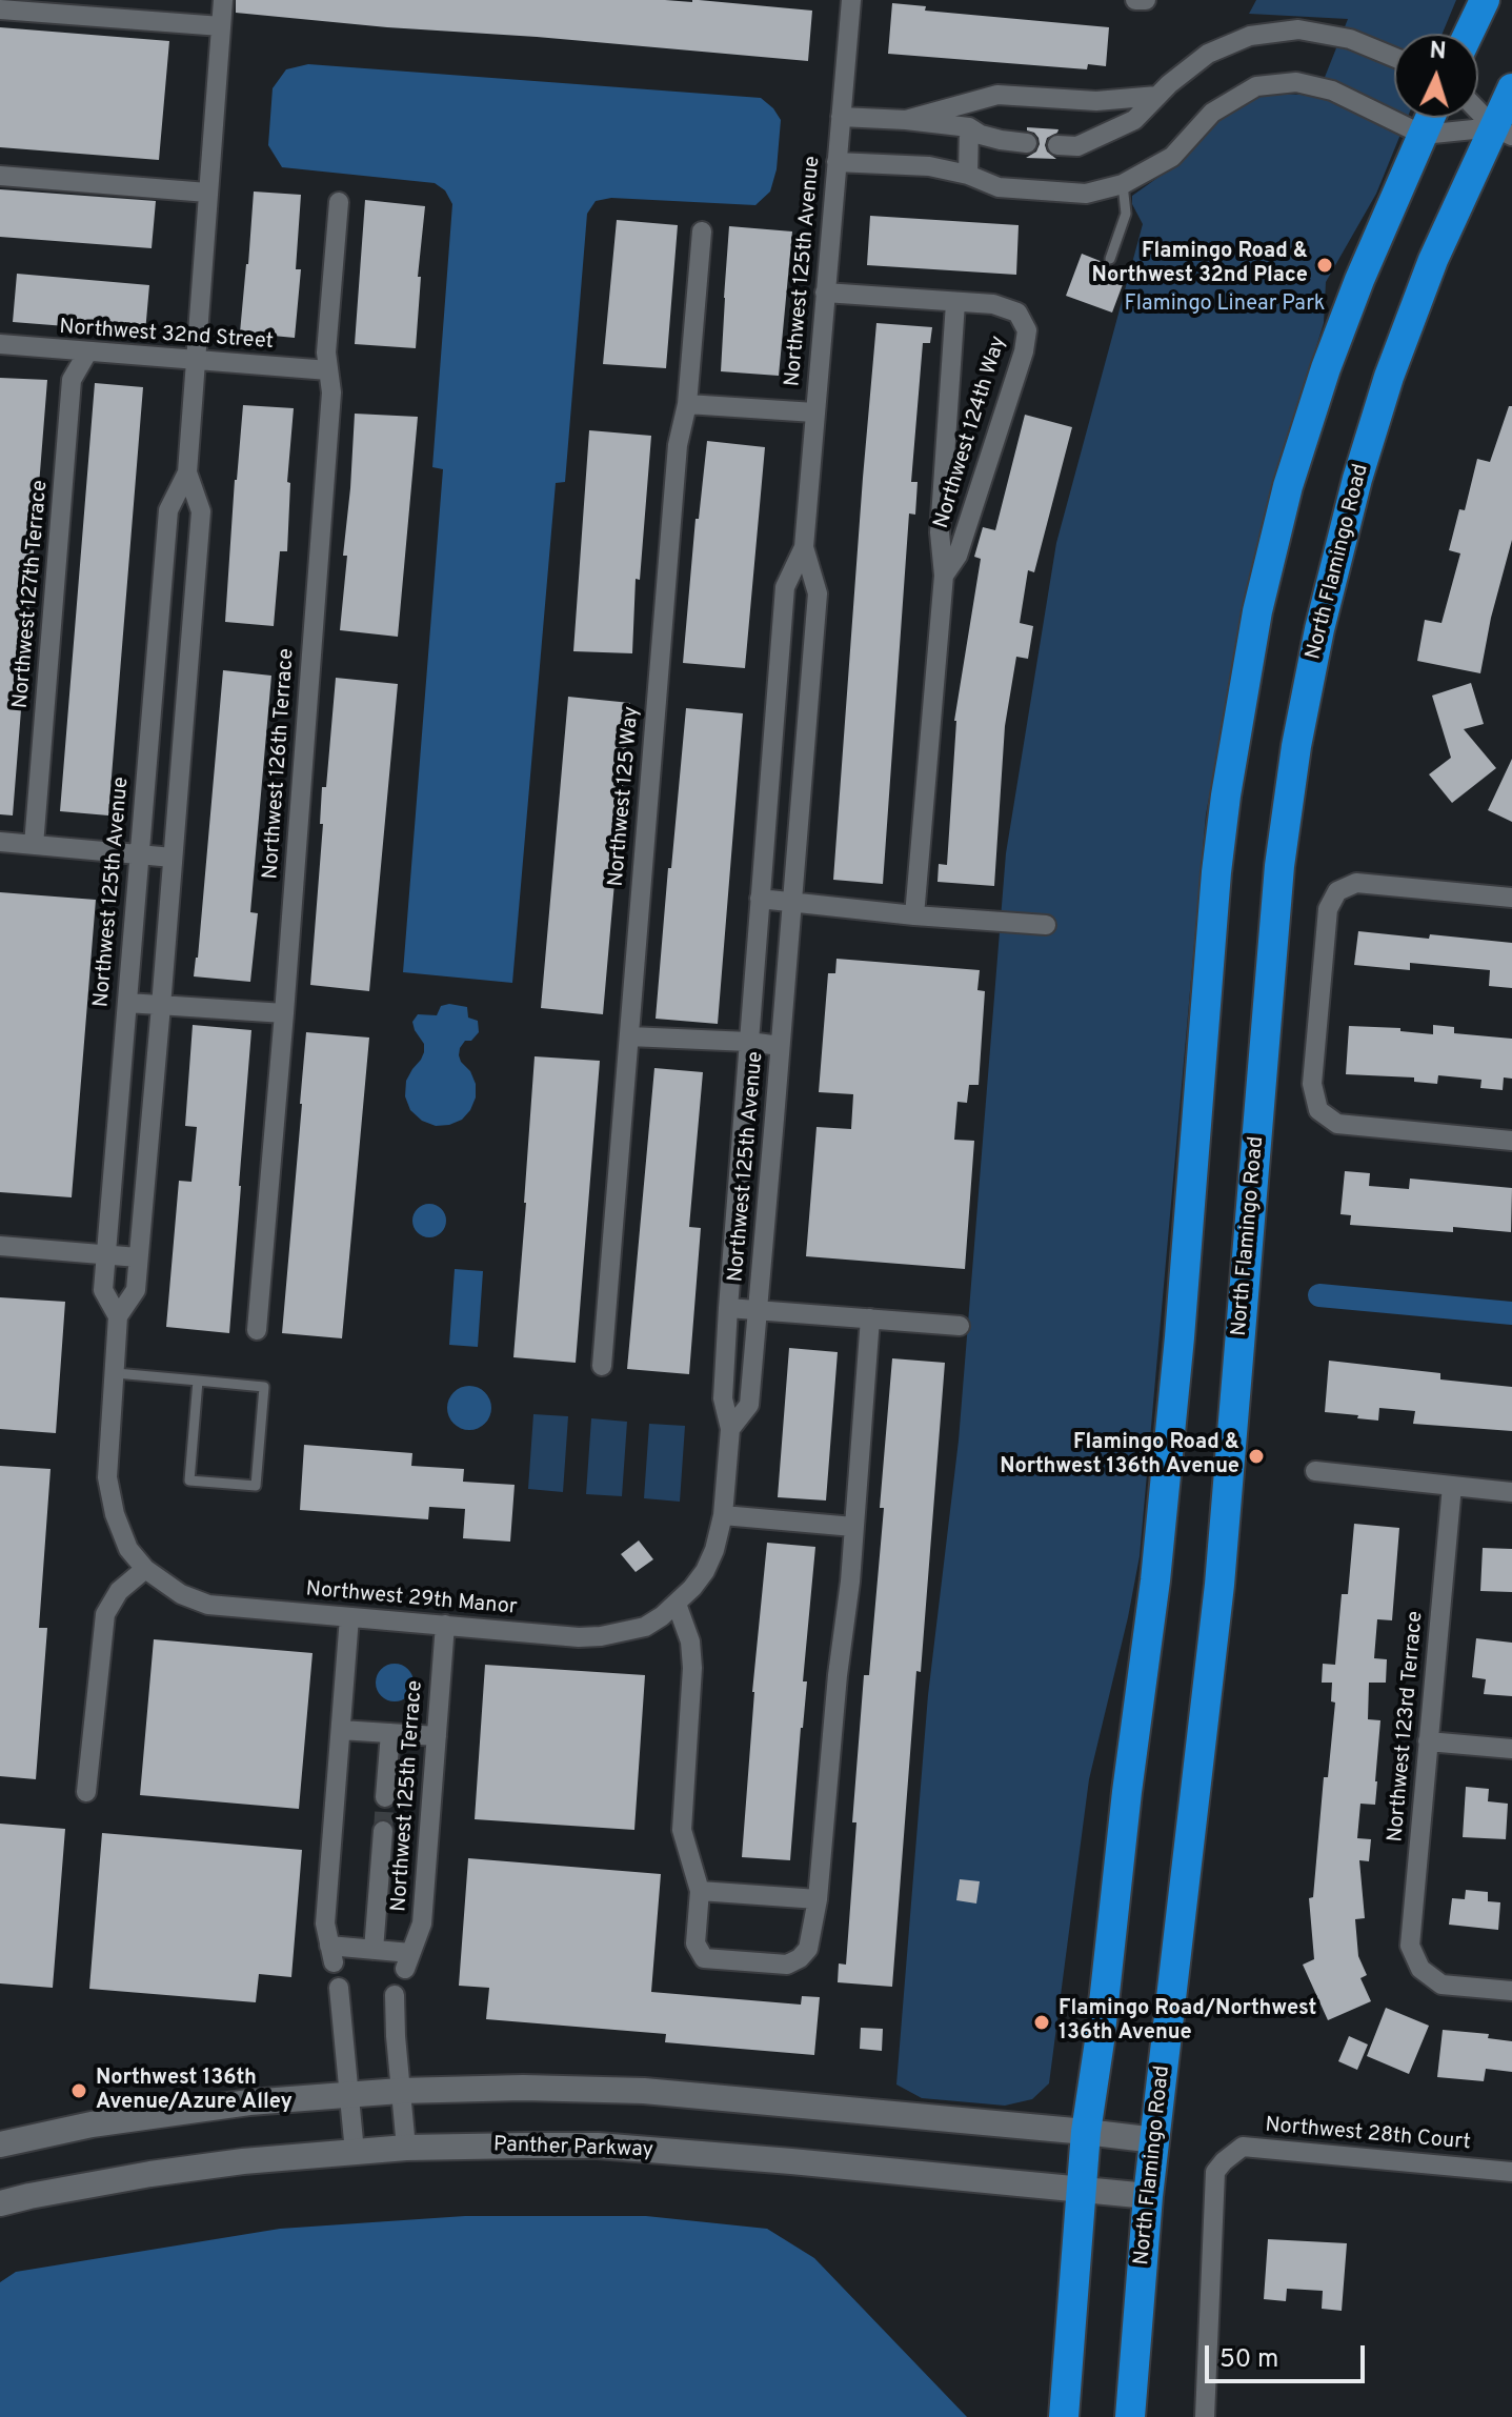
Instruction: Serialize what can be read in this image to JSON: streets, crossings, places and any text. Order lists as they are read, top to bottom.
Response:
{
  "streets": {
    "highway": ["North Flamingo Road"],
    "main road": ["Panther Parkway"],
    "street": [
      "Northwest 125th Avenue",
      "Northwest 32nd Street",
      "Northwest 124th Way",
      "Northwest 127th Terrace",
      "Northwest 126th Terrace",
      "Northwest 125 Way",
      "Northwest 29th Manor",
      "Northwest 123rd Terrace",
      "Northwest 125th Terrace",
      "Northwest 28th Court"
    ]
  },
  "crossings": [
    ["Northwest 125th Avenue", "Northwest 32nd Street"],
    ["Northwest 125th Avenue", "Northwest 124th Way"],
    ["Northwest 125th Avenue", "Northwest 29th Manor"],
    ["Northwest 32nd Street", "Northwest 127th Terrace"],
    ["Northwest 32nd Street", "Northwest 126th Terrace"],
    ["North Flamingo Road", "Panther Parkway"],
    ["Northwest 29th Manor", "Northwest 125th Terrace"]
  ],
  "parks": ["Flamingo Linear Park"],
  "places": [
    "Flamingo Road & Northwest 32nd Place",
    "Flamingo Road & Northwest 136th Avenue",
    "Flamingo Road/Northwest 136th Avenue",
    "Northwest 136th Avenue/Azure Alley"
  ],
  "scale_bar": "50 m",
  "north": "top"
}
